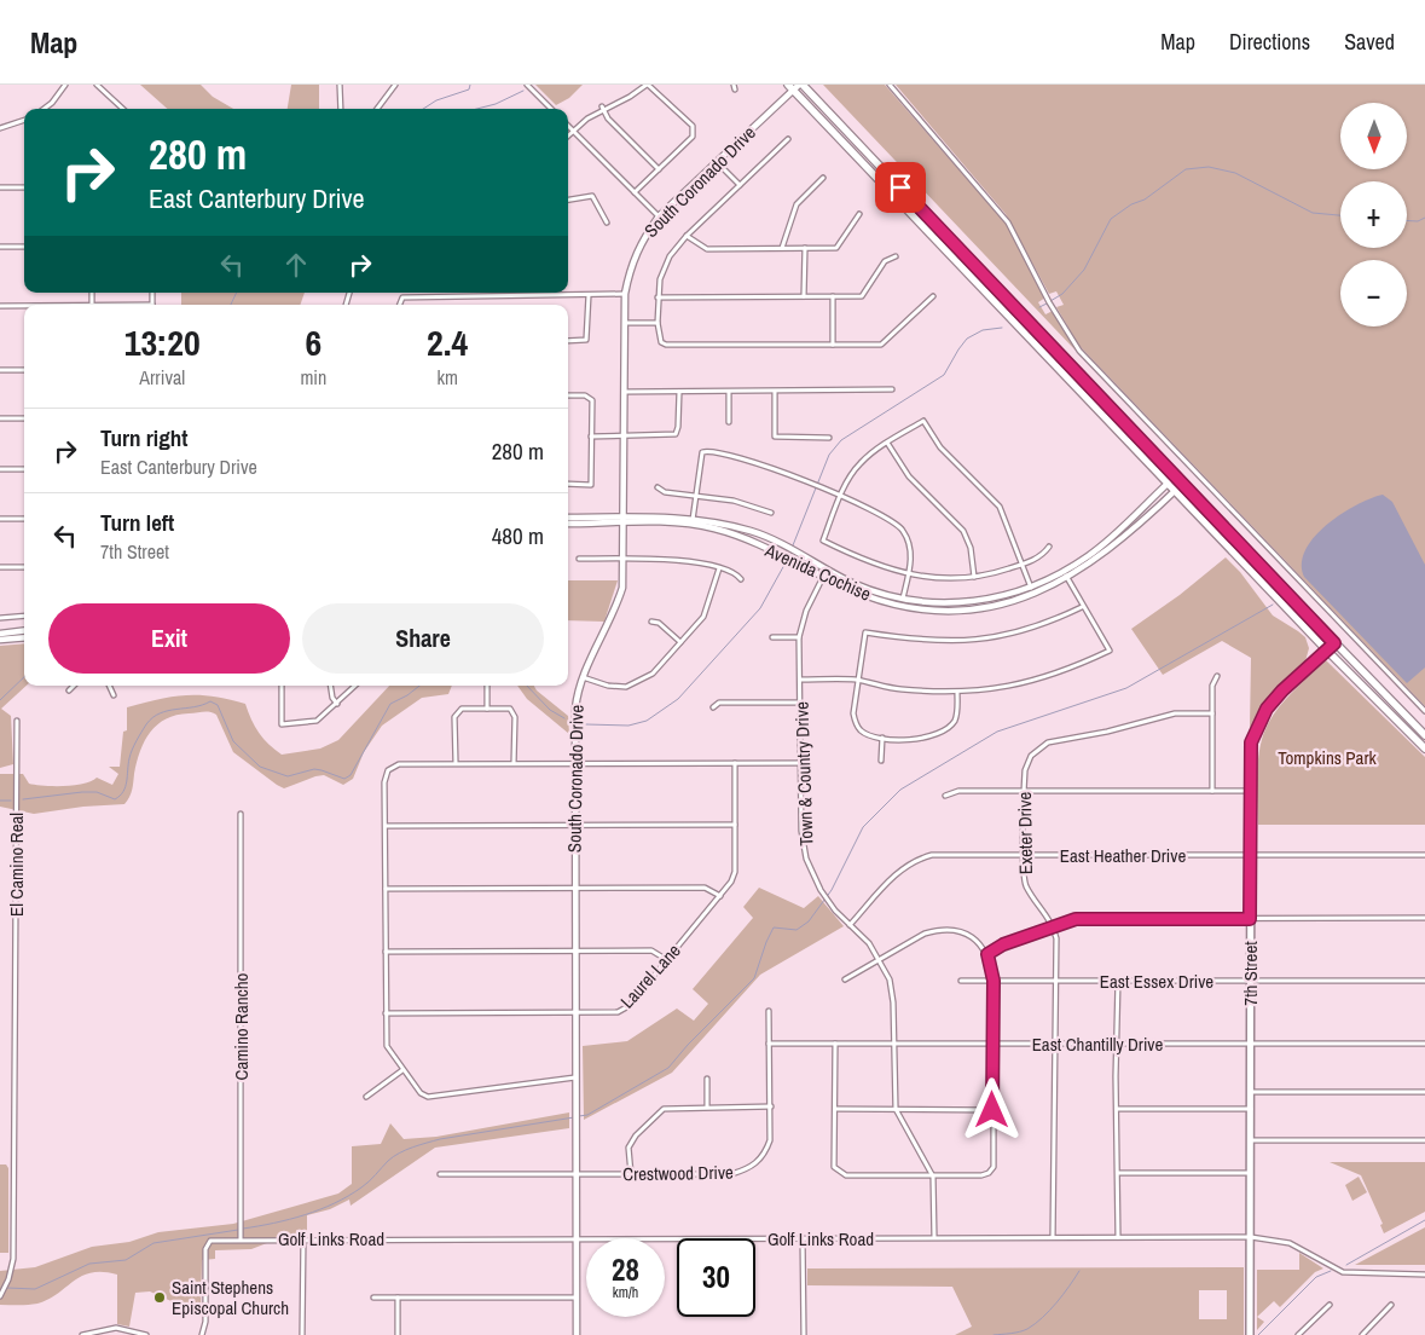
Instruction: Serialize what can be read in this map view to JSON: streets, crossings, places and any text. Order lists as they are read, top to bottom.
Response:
{
  "streets": {
    "main road": ["7th Street"],
    "street": [
      "South Coronado Drive",
      "Avenida Cochise",
      "Town & Country Drive",
      "Exeter Drive",
      "East Heather Drive",
      "El Camino Real",
      "Laurel Lane",
      "East Essex Drive",
      "Camino Rancho",
      "East Chantilly Drive",
      "Crestwood Drive",
      "Golf Links Road"
    ]
  },
  "crossings": [
    ["South Coronado Drive", "Avenida Cochise"],
    ["South Coronado Drive", "Laurel Lane"],
    ["South Coronado Drive", "Crestwood Drive"],
    ["South Coronado Drive", "Golf Links Road"],
    ["Avenida Cochise", "Town & Country Drive"],
    ["Town & Country Drive", "East Heather Drive"],
    ["Town & Country Drive", "East Chantilly Drive"],
    ["Town & Country Drive", "Golf Links Road"],
    ["Exeter Drive", "East Heather Drive"],
    ["Exeter Drive", "East Essex Drive"],
    ["Exeter Drive", "East Chantilly Drive"],
    ["Exeter Drive", "Golf Links Road"],
    ["East Heather Drive", "7th Street"],
    ["7th Street", "East Essex Drive"],
    ["7th Street", "East Chantilly Drive"],
    ["7th Street", "Golf Links Road"],
    ["Camino Rancho", "Golf Links Road"],
    ["East Chantilly Drive", "Crestwood Drive"]
  ],
  "parks": ["Tompkins Park"],
  "places": ["Saint Stephens Episcopal Church"],
  "north": "bottom",
  "page": {
    "header": "Map",
    "nav": ["Map", "Directions", "Saved"],
    "map_buttons": ["+", "−"],
    "turn": ["280 m", "East Canterbury Drive"],
    "eta": [
      "13:20",
      "Arrival",
      "6",
      "min",
      "2.4",
      "km"
    ],
    "list": [
      {
        "name": "Turn right",
        "note": "East Canterbury Drive",
        "value": "280 m"
      },
      {
        "name": "Turn left",
        "note": "7th Street",
        "value": "480 m"
      }
    ],
    "buttons": ["Exit", "Share"],
    "speed": "28 km/h",
    "limit": "30"
  }
}
